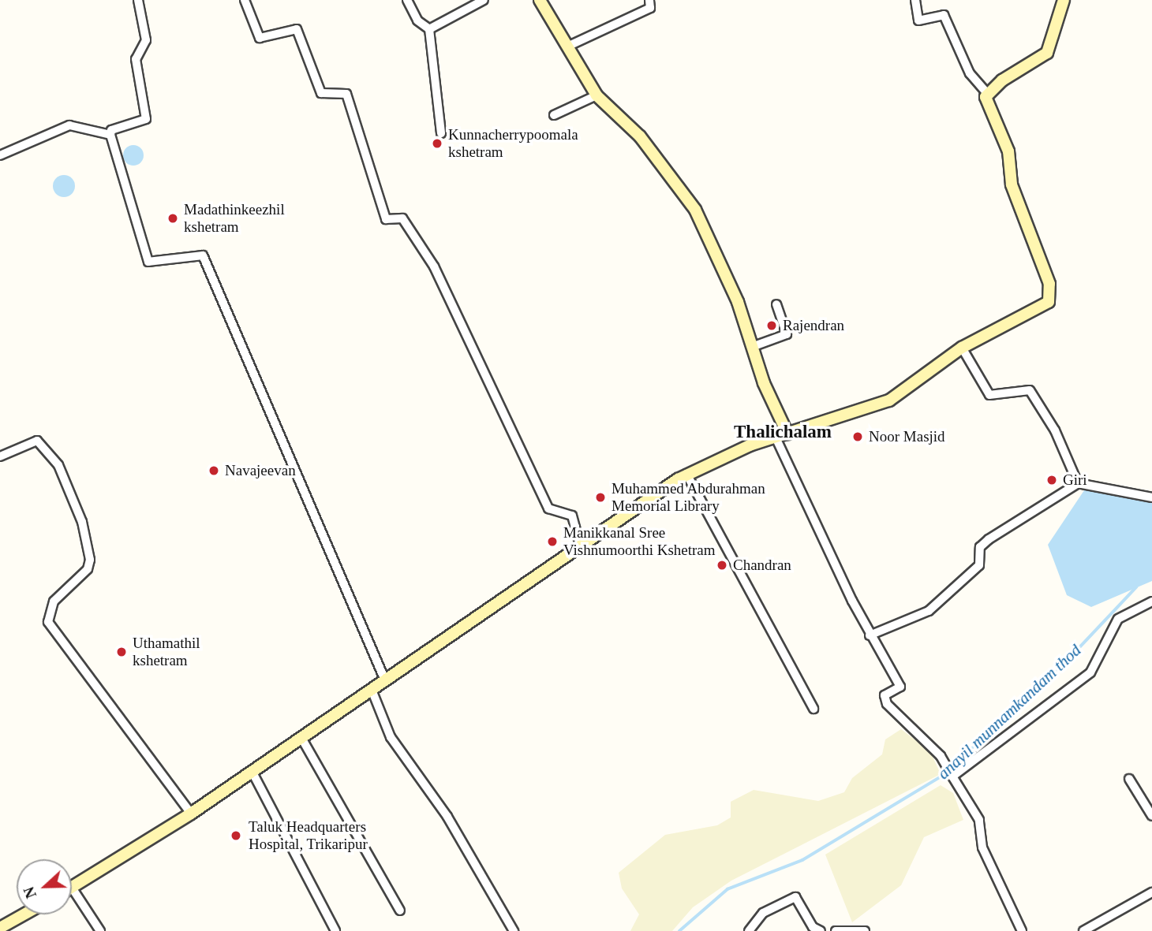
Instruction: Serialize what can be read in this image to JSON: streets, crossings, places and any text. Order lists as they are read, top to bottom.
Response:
{
  "districts": ["Thalichalam"],
  "water": ["anayil munnamkandam thod"],
  "places": [
    "Kunnacherrypoomala kshetram",
    "Madathinkeezhil kshetram",
    "Rajendran",
    "Noor Masjid",
    "Navajeevan",
    "Giri",
    "Muhammed Abdurahman Memorial Library",
    "Manikkanal Sree Vishnumoorthi Kshetram",
    "Chandran",
    "Uthamathil kshetram",
    "Taluk Headquarters Hospital, Trikaripur"
  ],
  "north": "left"
}
